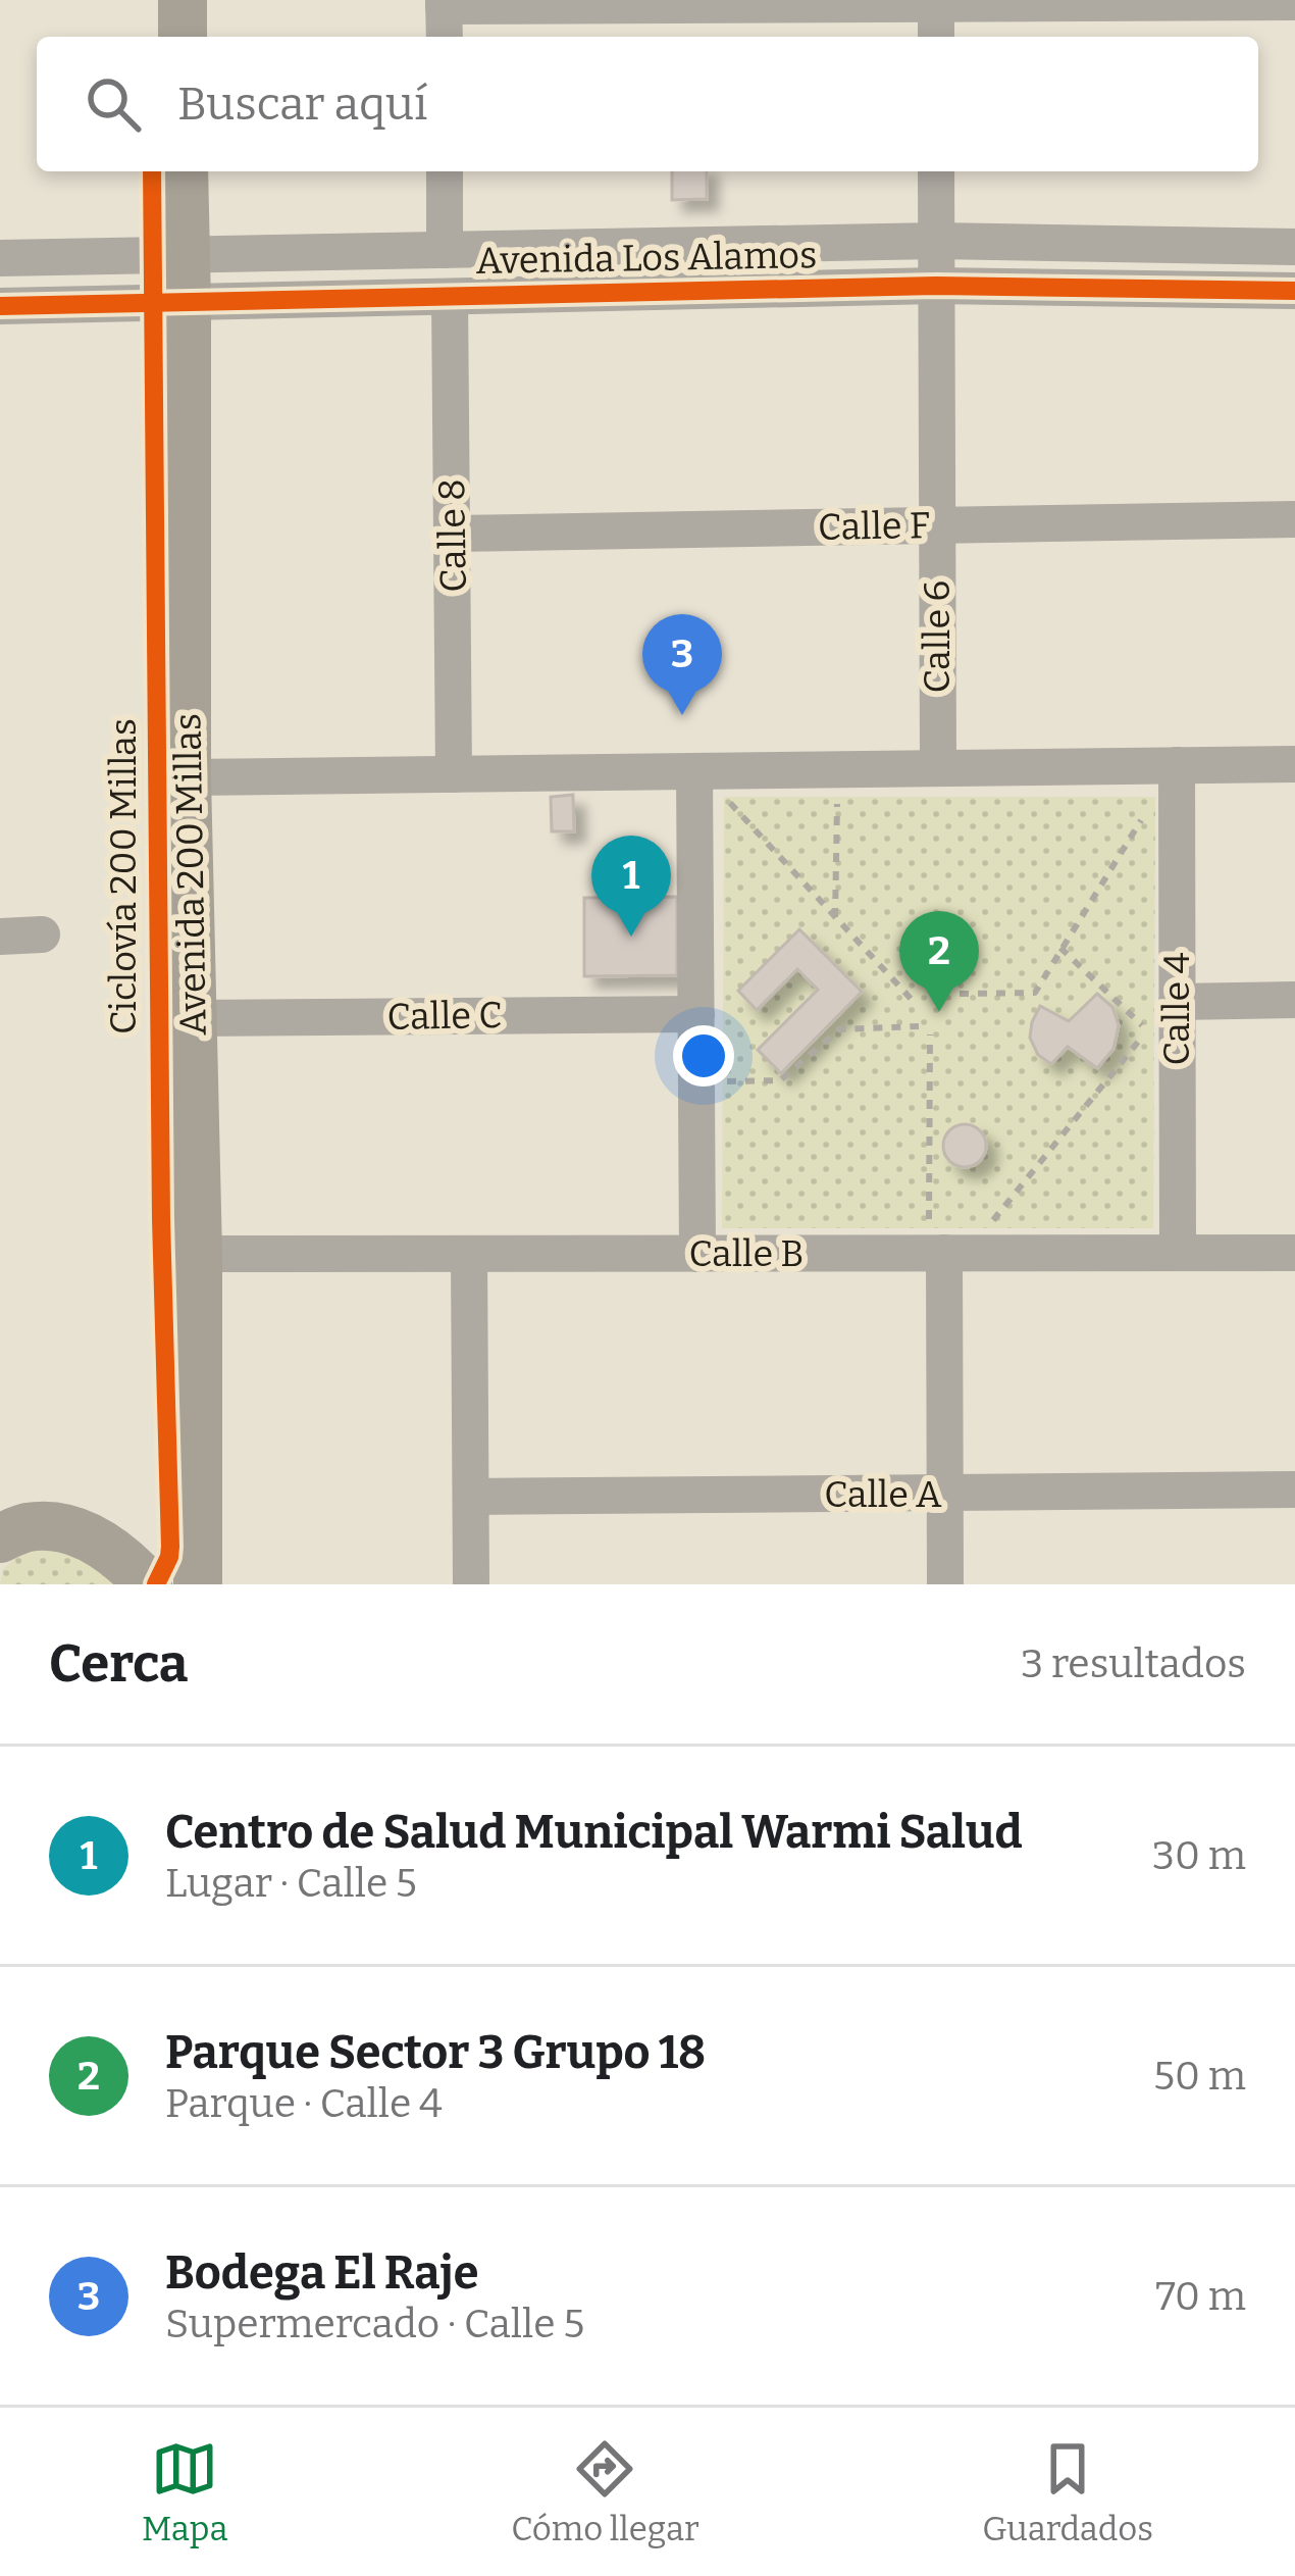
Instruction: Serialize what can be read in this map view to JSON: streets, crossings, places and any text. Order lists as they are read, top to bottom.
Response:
{
  "streets": {
    "main road": ["Avenida 200 Millas"],
    "street": [
      "Avenida Los Alamos",
      "Calle F",
      "Calle 8",
      "Calle 6",
      "Calle 4",
      "Calle C",
      "Calle B",
      "Calle A"
    ],
    "cycle path": ["Ciclovía 200 Millas"]
  },
  "crossings": [
    ["Avenida Los Alamos", "Calle 8"],
    ["Avenida Los Alamos", "Calle 6"],
    ["Avenida Los Alamos", "Avenida 200 Millas"],
    ["Calle F", "Calle 8"],
    ["Calle F", "Calle 6"],
    ["Avenida 200 Millas", "Calle C"],
    ["Avenida 200 Millas", "Calle B"],
    ["Calle 4", "Calle B"]
  ],
  "page": {
    "search": "Buscar aquí",
    "pins": ["3", "1", "2"],
    "heading": ["Cerca", "3 resultados"],
    "list": [
      {
        "mark": "1",
        "name": "Centro de Salud Municipal Warmi Salud",
        "note": "Lugar · Calle 5",
        "value": "30 m"
      },
      {
        "mark": "2",
        "name": "Parque Sector 3 Grupo 18",
        "note": "Parque · Calle 4",
        "value": "50 m"
      },
      {
        "mark": "3",
        "name": "Bodega El Raje",
        "note": "Supermercado · Calle 5",
        "value": "70 m"
      }
    ],
    "nav": ["Mapa", "Cómo llegar", "Guardados"]
  }
}
